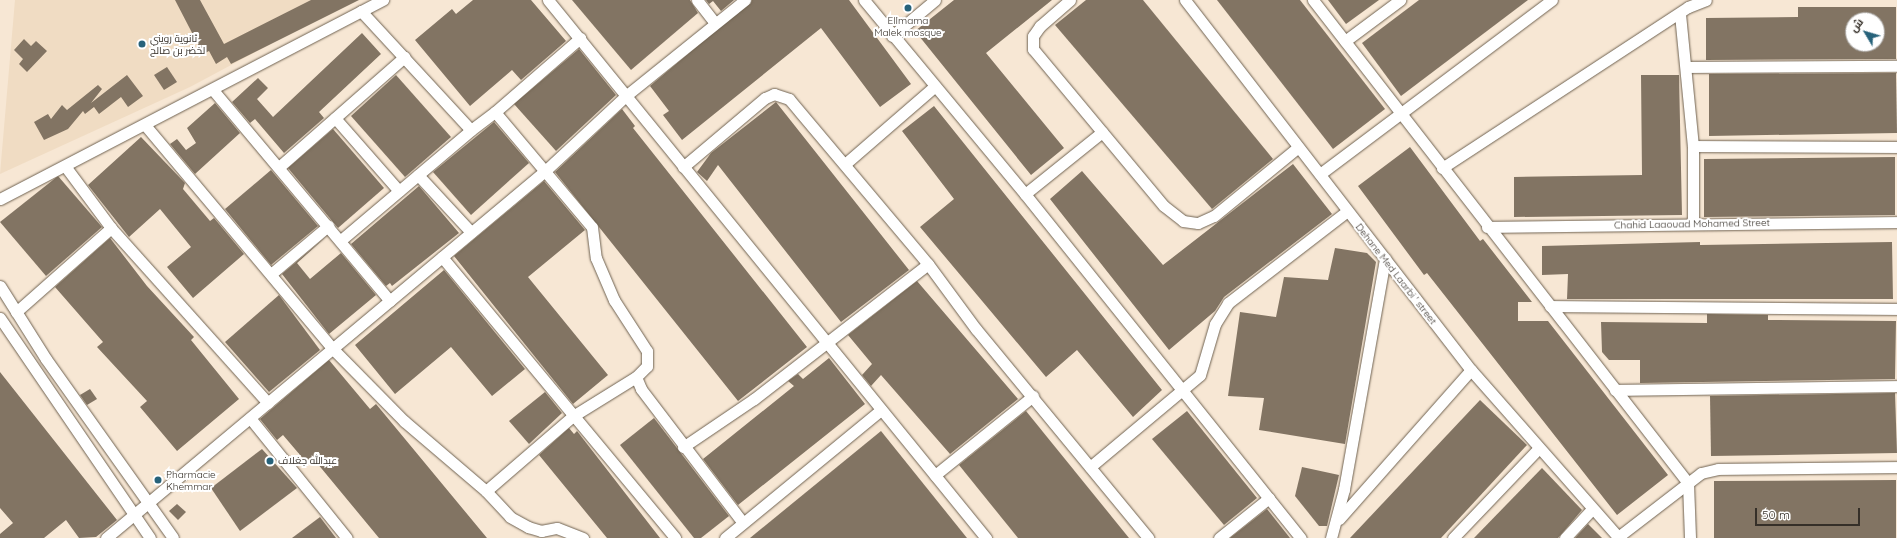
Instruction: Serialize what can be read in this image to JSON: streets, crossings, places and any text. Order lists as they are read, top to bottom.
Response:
{
  "streets": {
    "street": ["Chahid Laaouad Mohamed Street", "Dehane Med Laarbi ' street"]
  },
  "places": [
    "ElImama Malek mosque",
    "ثانوية رويني لخضر بن صالح",
    "عبدالله جغلاف",
    "Pharmacie Khemmar"
  ],
  "scale_bar": "50 m",
  "north": "top left"
}
